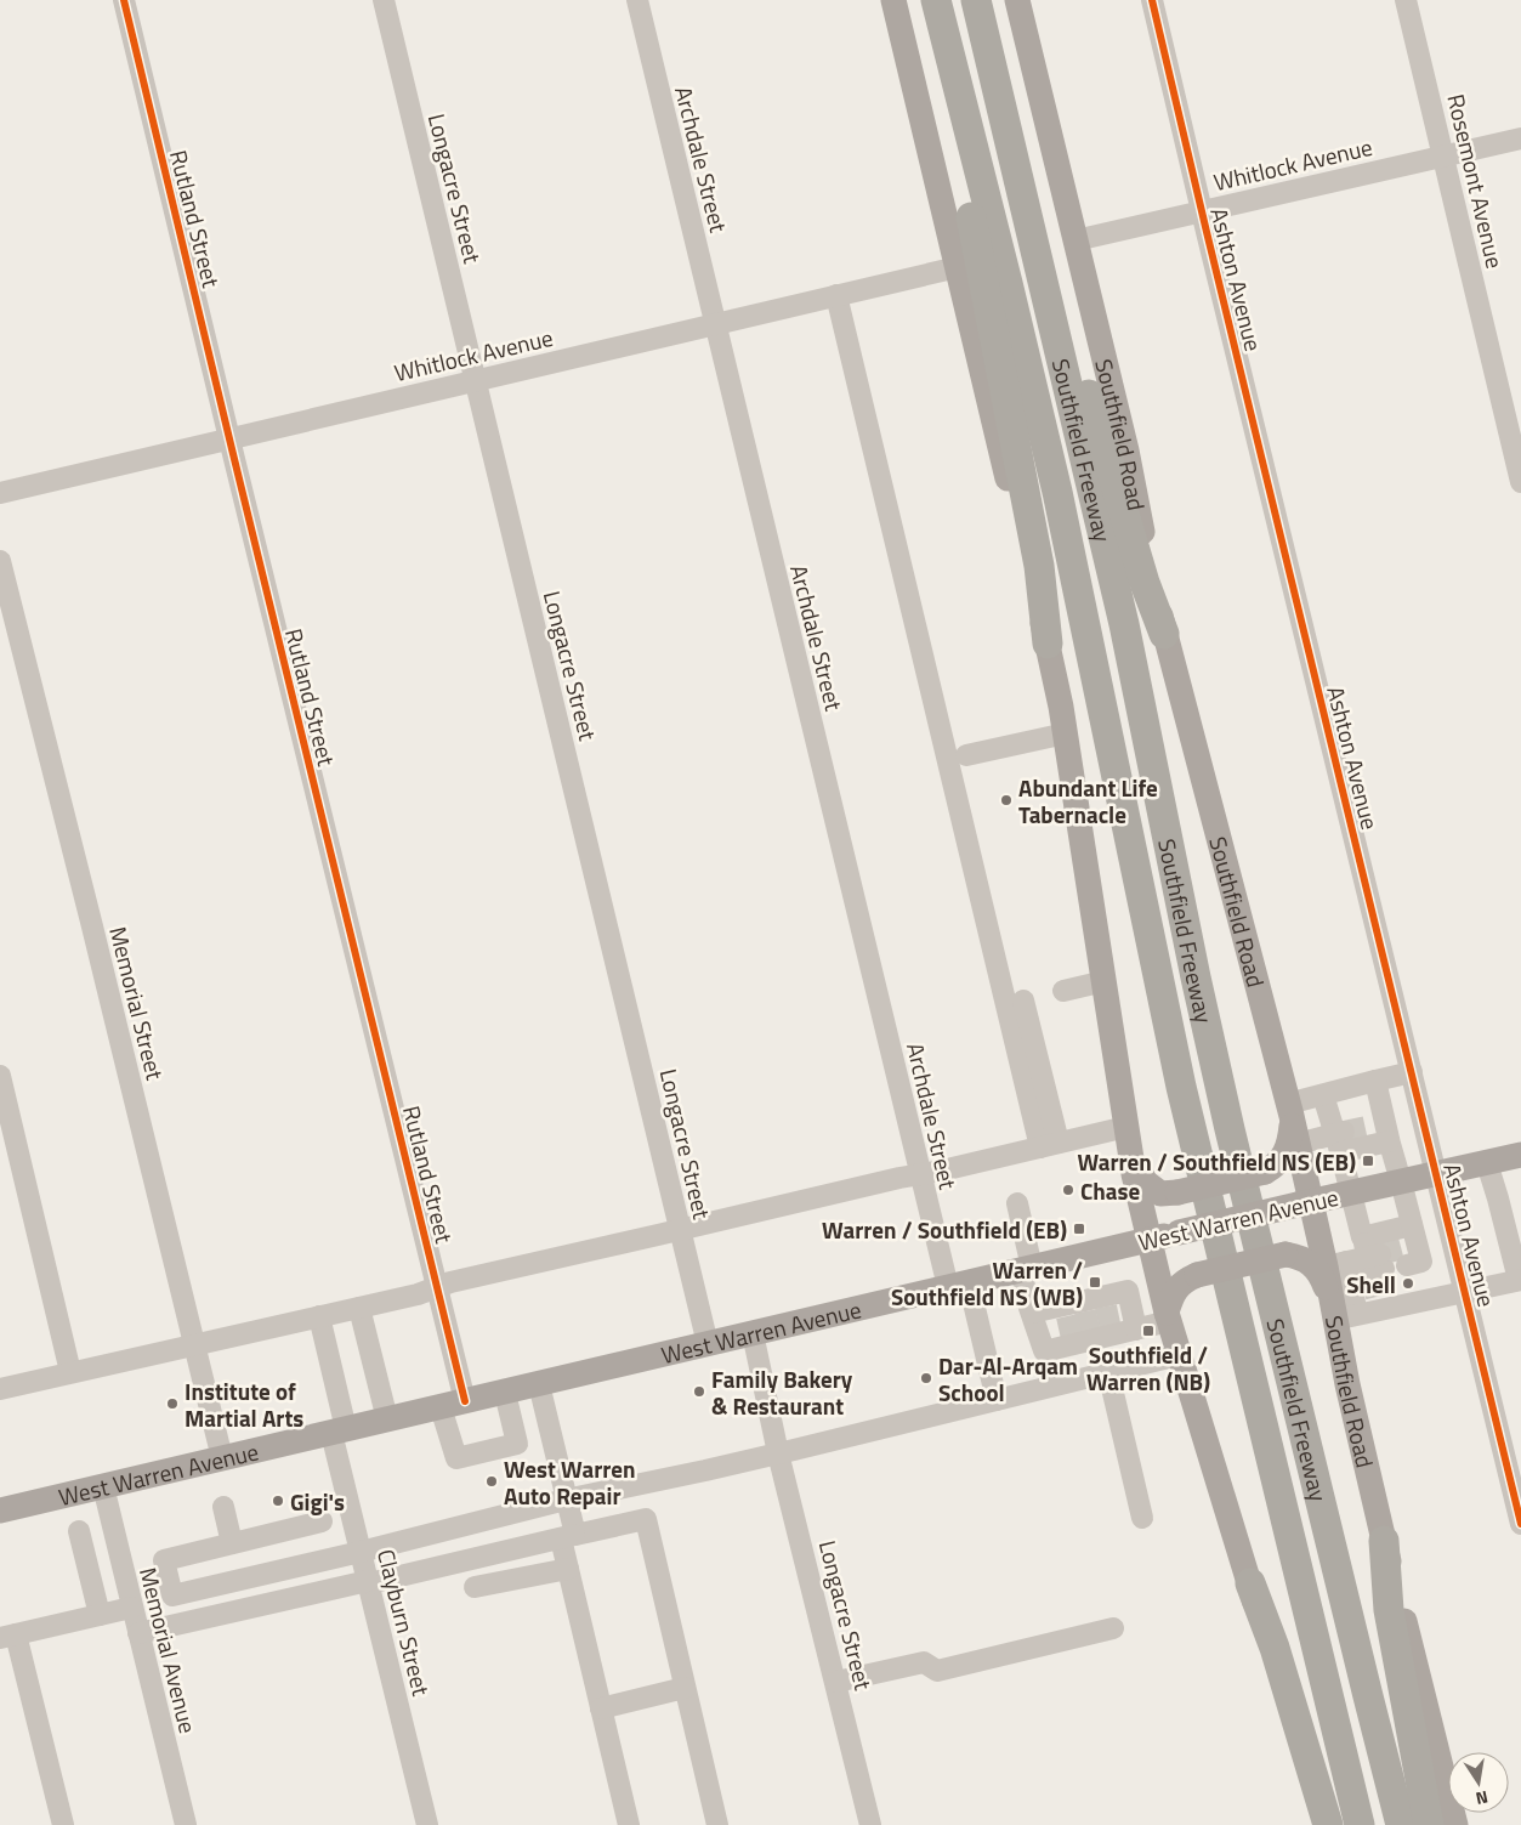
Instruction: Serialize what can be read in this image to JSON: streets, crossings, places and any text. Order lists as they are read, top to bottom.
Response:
{
  "streets": {
    "highway": ["Southfield Freeway"],
    "main road": ["Southfield Road", "West Warren Avenue"],
    "street": [
      "Archdale Street",
      "Whitlock Avenue",
      "Rosemont Avenue",
      "Longacre Street",
      "Rutland Street",
      "Ashton Avenue",
      "Memorial Street",
      "Clayburn Street",
      "Memorial Avenue"
    ]
  },
  "crossings": [
    ["Archdale Street", "Whitlock Avenue"],
    ["Archdale Street", "West Warren Avenue"],
    ["Whitlock Avenue", "Rosemont Avenue"],
    ["Whitlock Avenue", "Longacre Street"],
    ["Whitlock Avenue", "Rutland Street"],
    ["Whitlock Avenue", "Ashton Avenue"],
    ["Whitlock Avenue", "Southfield Road"],
    ["Longacre Street", "West Warren Avenue"],
    ["Rutland Street", "West Warren Avenue"],
    ["Ashton Avenue", "West Warren Avenue"],
    ["Southfield Road", "West Warren Avenue"],
    ["Memorial Street", "West Warren Avenue"],
    ["West Warren Avenue", "Clayburn Street"],
    ["West Warren Avenue", "Memorial Avenue"]
  ],
  "places": {
    "other": [
      "Abundant Life Tabernacle",
      "Chase",
      "Shell",
      "Dar-Al-Arqam School",
      "Family Bakery & Restaurant",
      "Institute of Martial Arts",
      "West Warren Auto Repair",
      "Gigi's"
    ],
    "transit": [
      "Warren / Southfield NS (EB)",
      "Warren / Southfield (EB)",
      "Warren / Southfield NS (WB)",
      "Southfield / Warren (NB)"
    ]
  },
  "north": "bottom"
}
